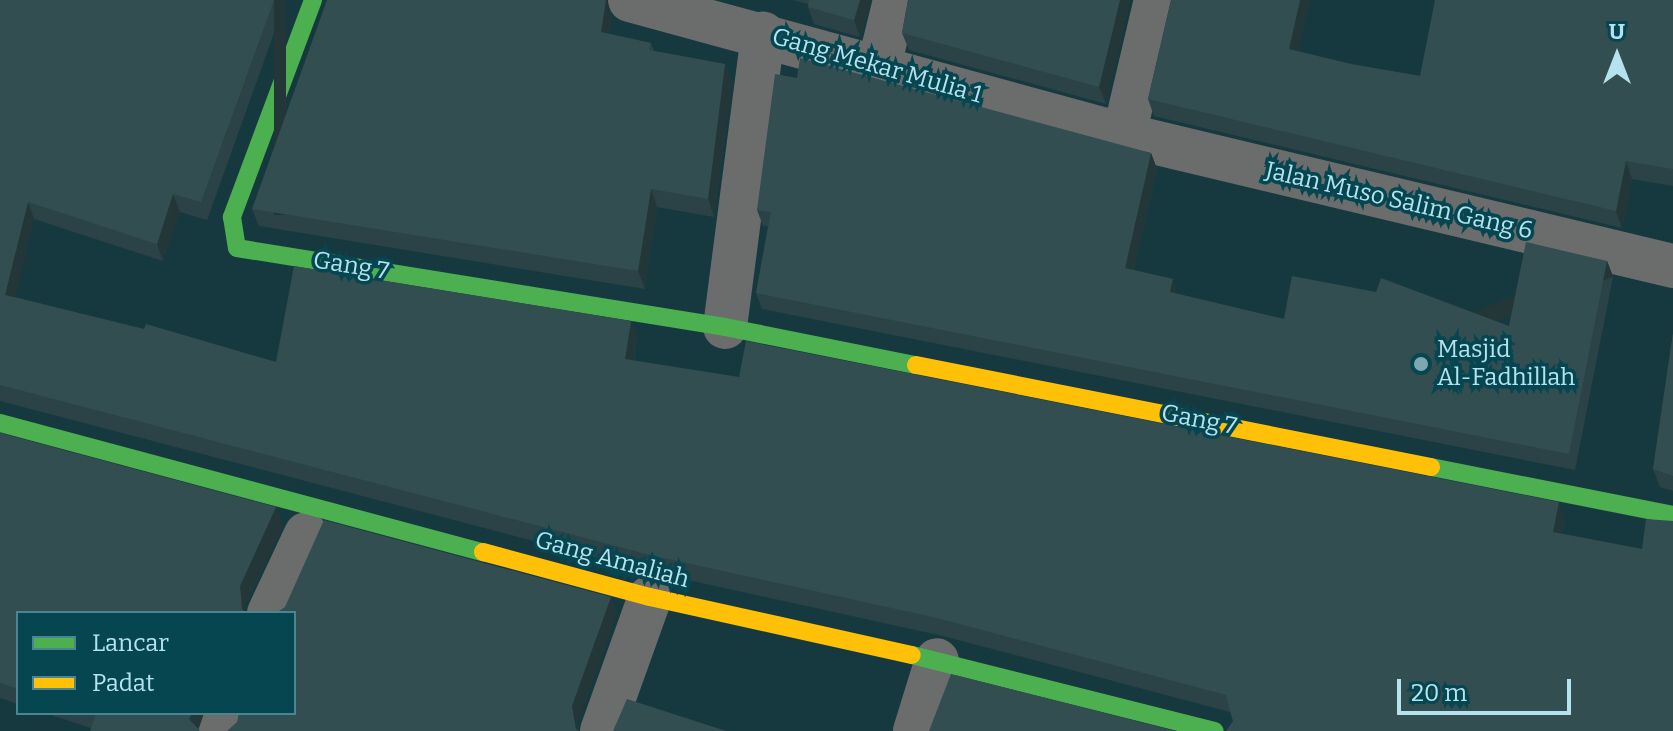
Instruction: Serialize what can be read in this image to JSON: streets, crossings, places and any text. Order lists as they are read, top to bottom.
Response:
{
  "streets": {
    "street": [
      "Gang Mekar Mulia 1",
      "Jalan Muso Salim Gang 6",
      "Gang 7",
      "Gang Amaliah"
    ]
  },
  "crossings": [
    ["Gang Mekar Mulia 1", "Jalan Muso Salim Gang 6"]
  ],
  "places": ["Masjid Al-Fadhillah"],
  "legend": ["Lancar", "Padat"],
  "scale_bar": "20 m",
  "north": "top"
}
